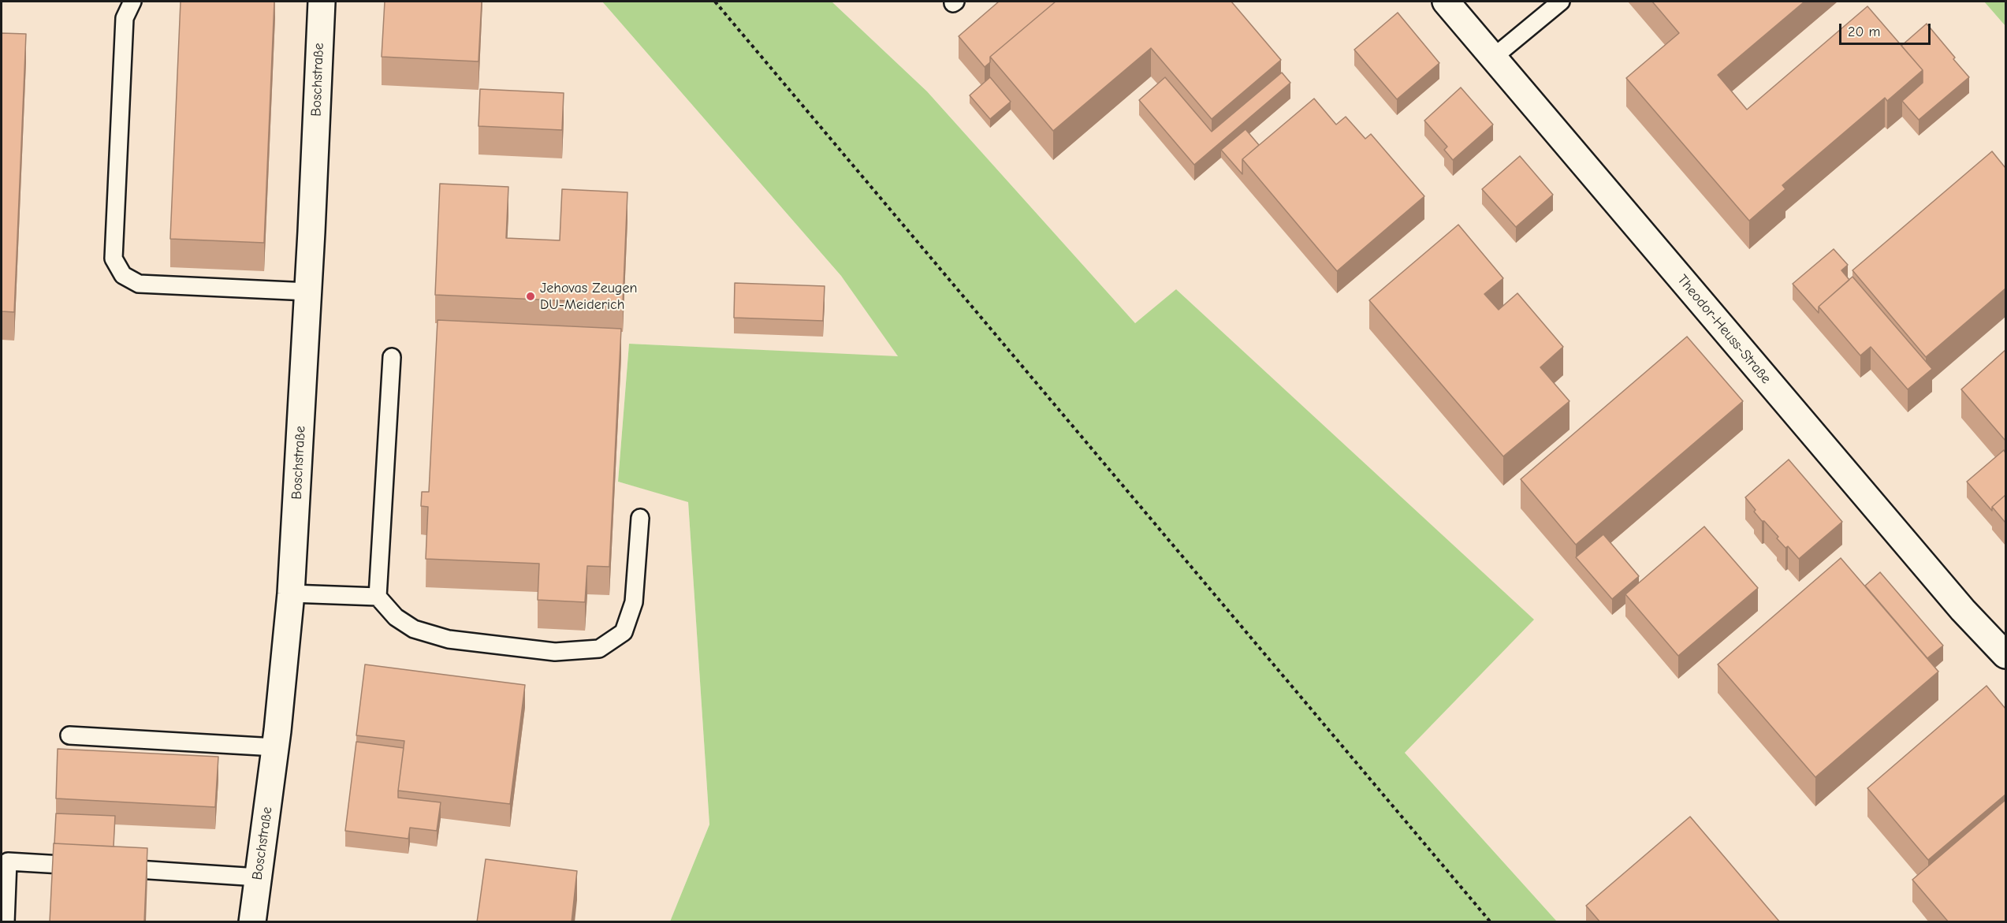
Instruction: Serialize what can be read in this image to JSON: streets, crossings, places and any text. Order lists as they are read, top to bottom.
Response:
{
  "streets": {
    "street": ["Boschstraße", "Theodor-Heuss-Straße"]
  },
  "places": ["Jehovas Zeugen DU-Meiderich"],
  "scale_bar": "20 m"
}
